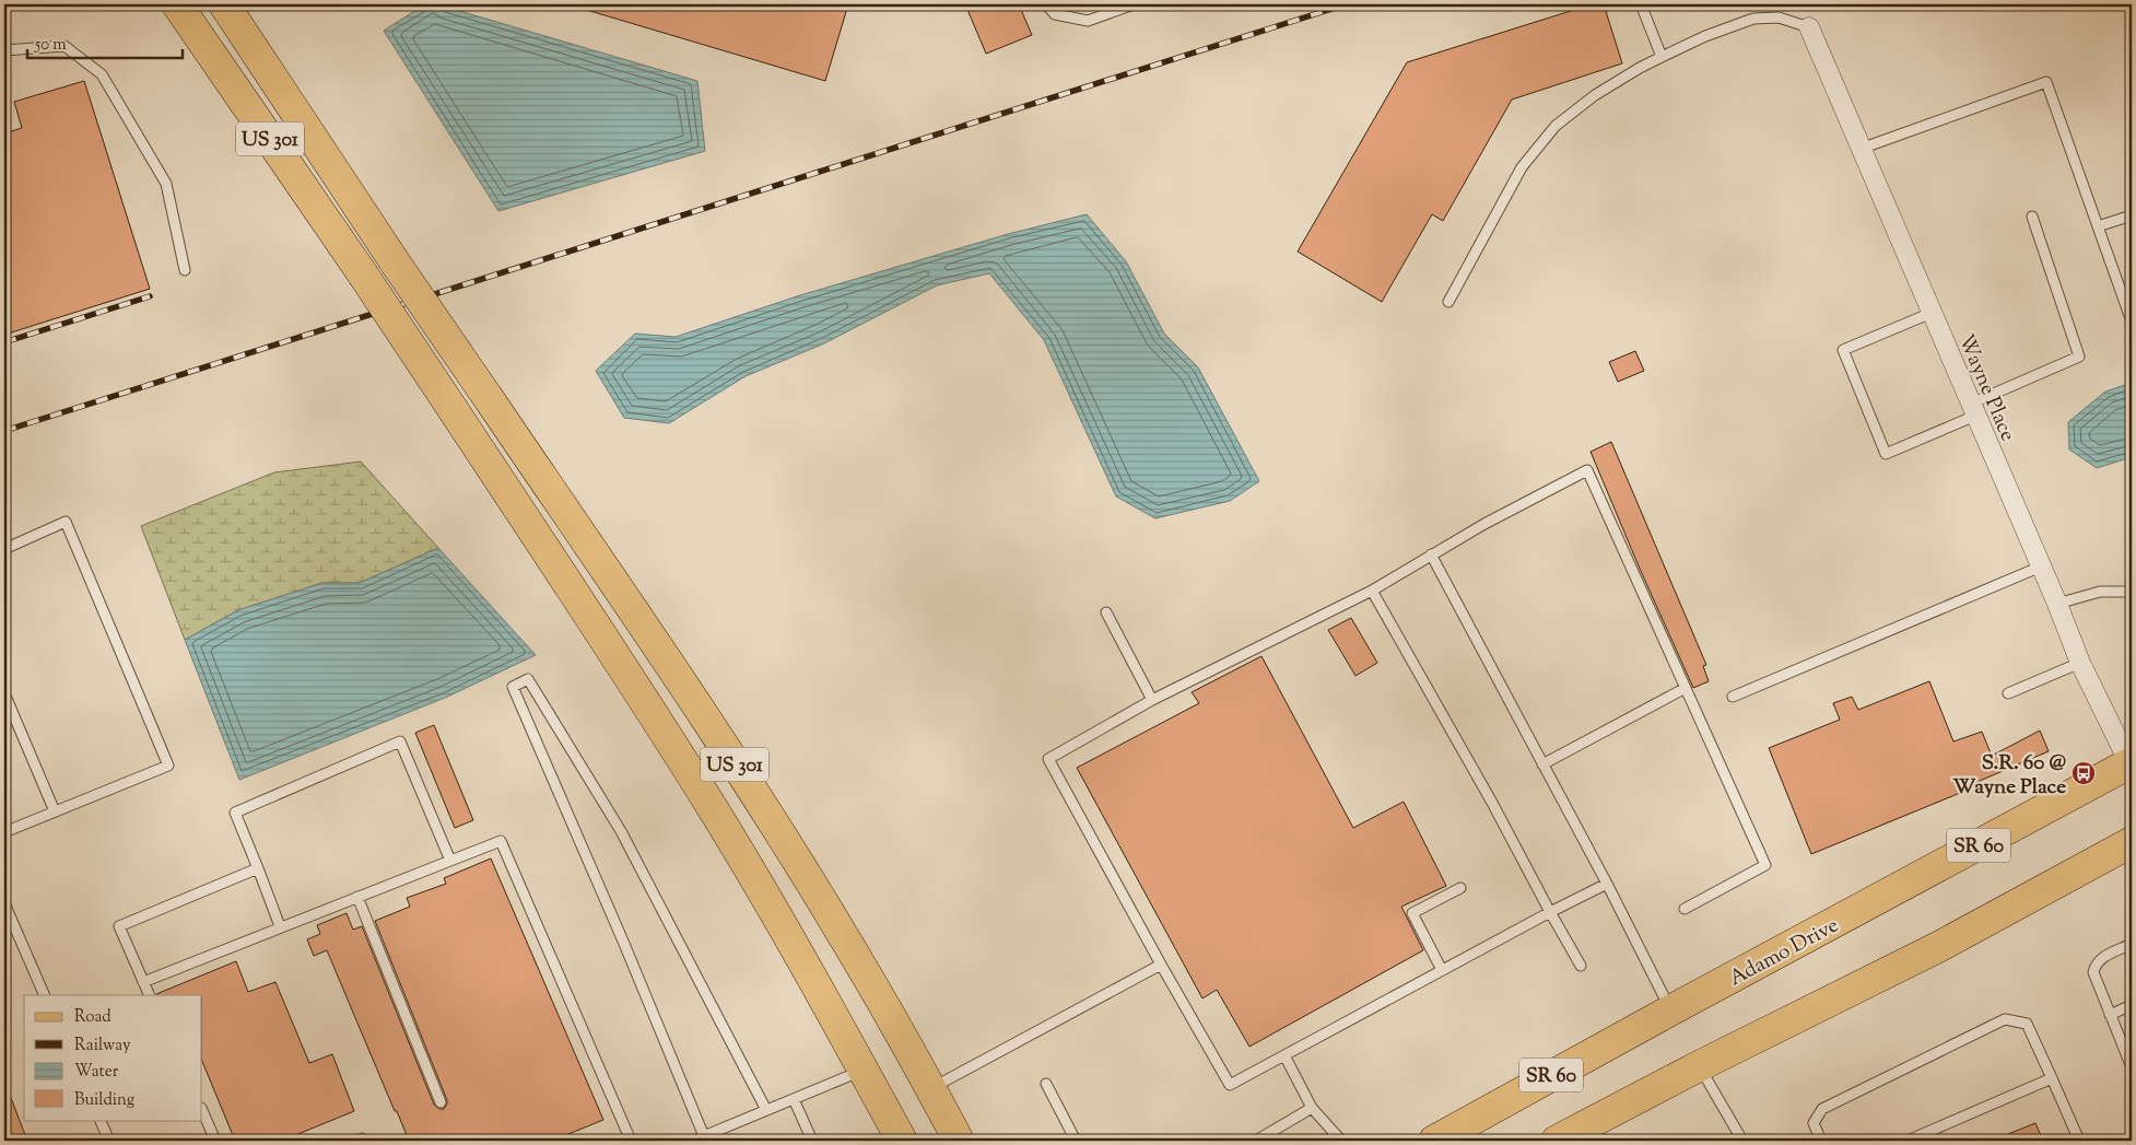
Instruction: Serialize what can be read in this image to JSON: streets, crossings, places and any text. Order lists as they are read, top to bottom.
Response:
{
  "streets": {
    "main road": ["US 301", "SR 60", "Adamo Drive"],
    "street": ["Wayne Place"]
  },
  "crossings": [
    ["Wayne Place", "Adamo Drive"]
  ],
  "places": {
    "bus stop": ["S.R. 60 @ Wayne Place"]
  },
  "legend": [
    "Road",
    "Railway",
    "Water",
    "Building"
  ],
  "scale_bar": "50 m"
}
